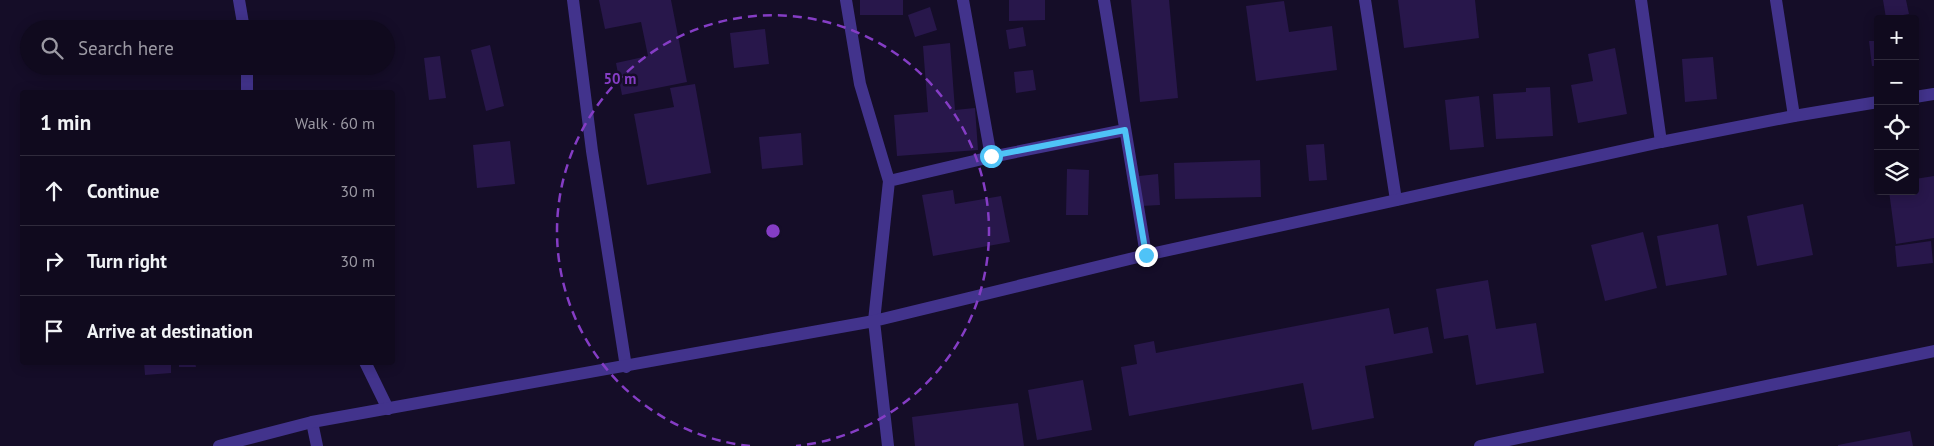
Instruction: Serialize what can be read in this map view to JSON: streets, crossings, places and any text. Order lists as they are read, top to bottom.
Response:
{
  "page": {
    "map_buttons": ["+", "−"],
    "search": "Search here",
    "heading": ["1 min", "Walk · 60 m"],
    "list": [
      ["Continue", "30 m"],
      ["Turn right", "30 m"],
      "Arrive at destination"
    ]
  },
  "rings": ["50 m"]
}
